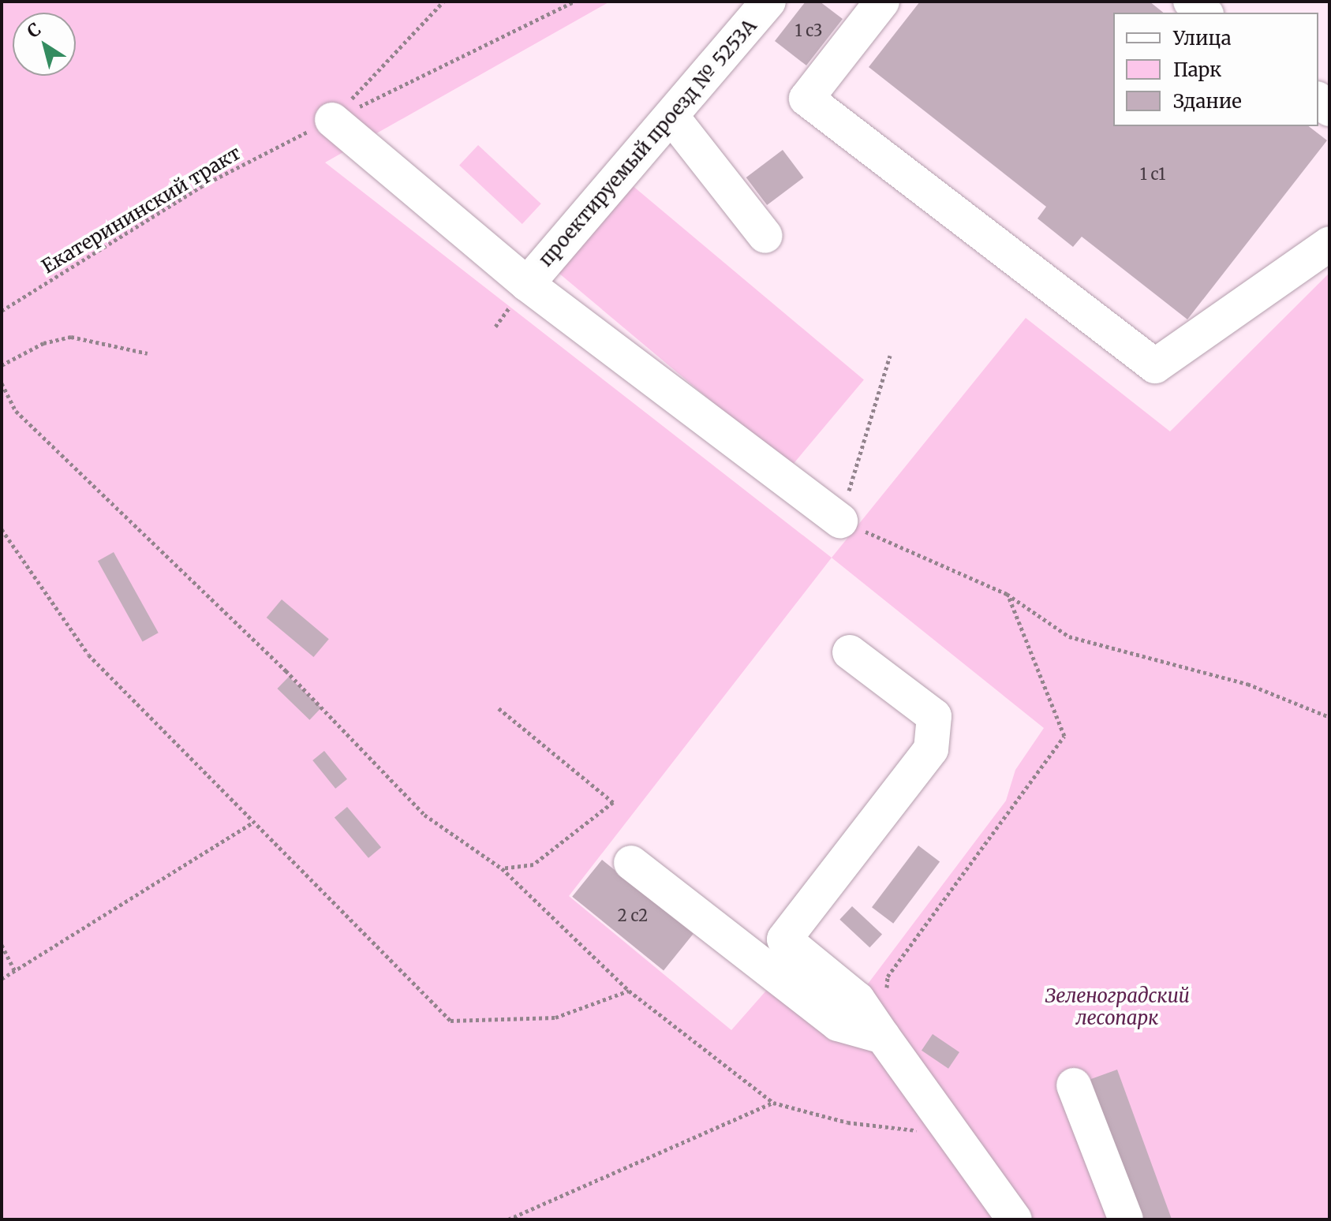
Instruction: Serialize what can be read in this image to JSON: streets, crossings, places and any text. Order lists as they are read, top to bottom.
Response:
{
  "streets": {
    "lane": ["проектируемый проезд № 5253А"],
    "path": ["Екатерининский тракт"]
  },
  "parks": ["Зеленоградский лесопарк"],
  "house_numbers": ["1 с3", "1 с1", "2 с2"],
  "legend": ["Улица", "Парк", "Здание"],
  "north": "top left"
}
